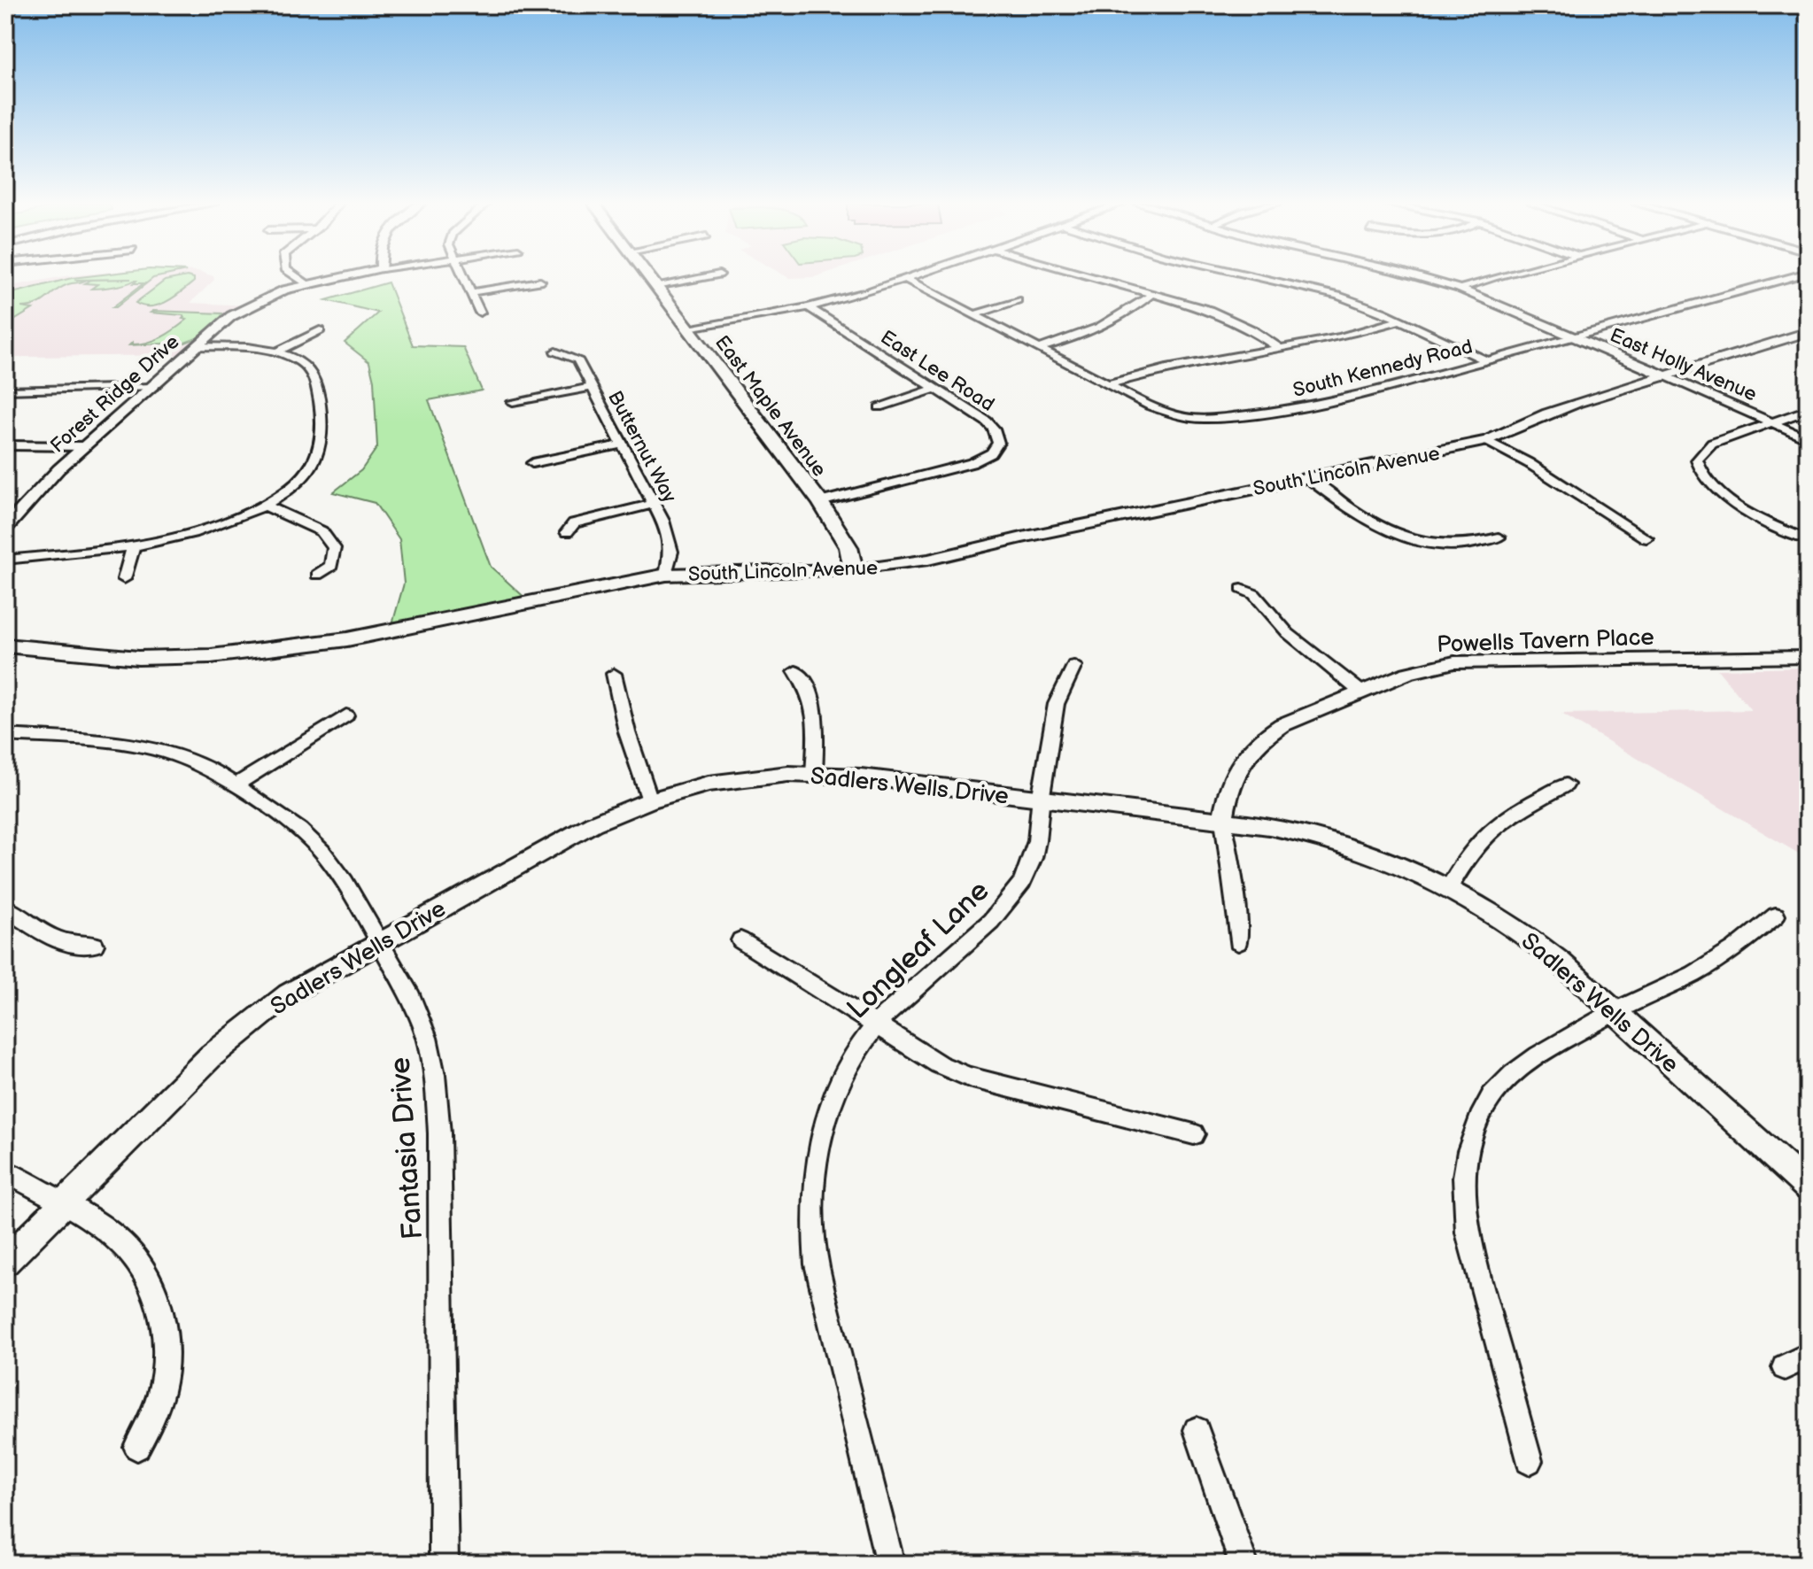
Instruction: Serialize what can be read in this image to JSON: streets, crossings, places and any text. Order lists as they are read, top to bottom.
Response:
{
  "streets": {
    "main road": ["East Maple Avenue", "South Lincoln Avenue"],
    "street": [
      "East Holly Avenue",
      "South Kennedy Road",
      "East Lee Road",
      "Forest Ridge Drive",
      "Butternut Way",
      "Powells Tavern Place",
      "Sadlers Wells Drive",
      "Longleaf Lane",
      "Fantasia Drive"
    ]
  },
  "crossings": [
    ["East Holly Avenue", "South Kennedy Road"],
    ["East Holly Avenue", "South Lincoln Avenue"],
    ["East Lee Road", "East Maple Avenue"],
    ["East Maple Avenue", "South Lincoln Avenue"],
    ["Butternut Way", "South Lincoln Avenue"],
    ["Powells Tavern Place", "Sadlers Wells Drive"],
    ["Sadlers Wells Drive", "Longleaf Lane"],
    ["Sadlers Wells Drive", "Fantasia Drive"]
  ]
}
